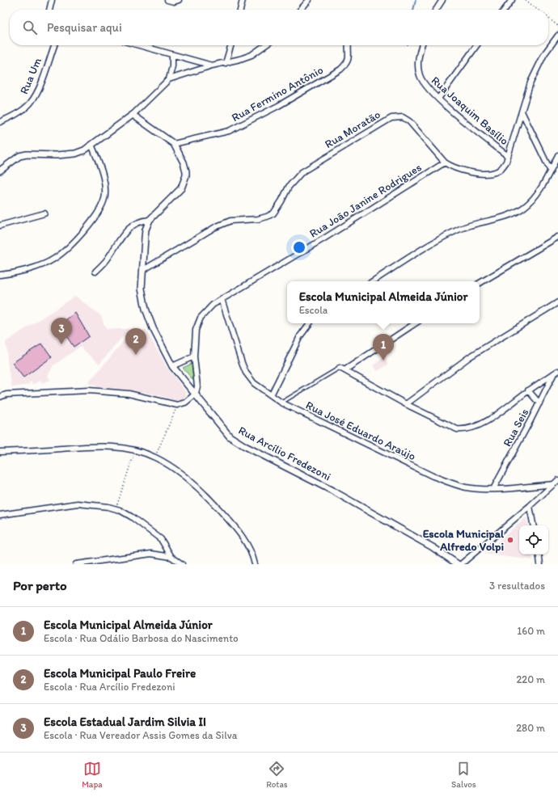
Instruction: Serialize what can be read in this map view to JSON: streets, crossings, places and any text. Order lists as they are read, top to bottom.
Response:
{
  "streets": {
    "street": [
      "Rua Um",
      "Rua Fermino Antônio",
      "Rua Joaquim Basílio",
      "Rua Moratão",
      "Rua João Janine Rodrigues",
      "Rua Seis",
      "Rua José Eduardo Araújo",
      "Rua Arcílio Fredezoni"
    ]
  },
  "crossings": [
    ["Rua Fermino Antônio", "Rua Arcílio Fredezoni"],
    ["Rua Joaquim Basílio", "Rua Moratão"],
    ["Rua Moratão", "Rua João Janine Rodrigues"],
    ["Rua Moratão", "Rua Arcílio Fredezoni"],
    ["Rua João Janine Rodrigues", "Rua José Eduardo Araújo"],
    ["Rua João Janine Rodrigues", "Rua Arcílio Fredezoni"],
    ["Rua Seis", "Rua José Eduardo Araújo"]
  ],
  "places": ["Escola Municipal Alfredo Volpi"],
  "page": {
    "search": "Pesquisar aqui",
    "popup": ["Escola Municipal Almeida Júnior", "Escola"],
    "pins": ["3", "2", "1"],
    "heading": ["Por perto", "3 resultados"],
    "list": [
      {
        "mark": "1",
        "name": "Escola Municipal Almeida Júnior",
        "note": "Escola · Rua Odálio Barbosa do Nascimento",
        "value": "160 m"
      },
      {
        "mark": "2",
        "name": "Escola Municipal Paulo Freire",
        "note": "Escola · Rua Arcílio Fredezoni",
        "value": "220 m"
      },
      {
        "mark": "3",
        "name": "Escola Estadual Jardim Silvia II",
        "note": "Escola · Rua Vereador Assis Gomes da Silva",
        "value": "280 m"
      }
    ],
    "nav": ["Mapa", "Rotas", "Salvos"]
  }
}
